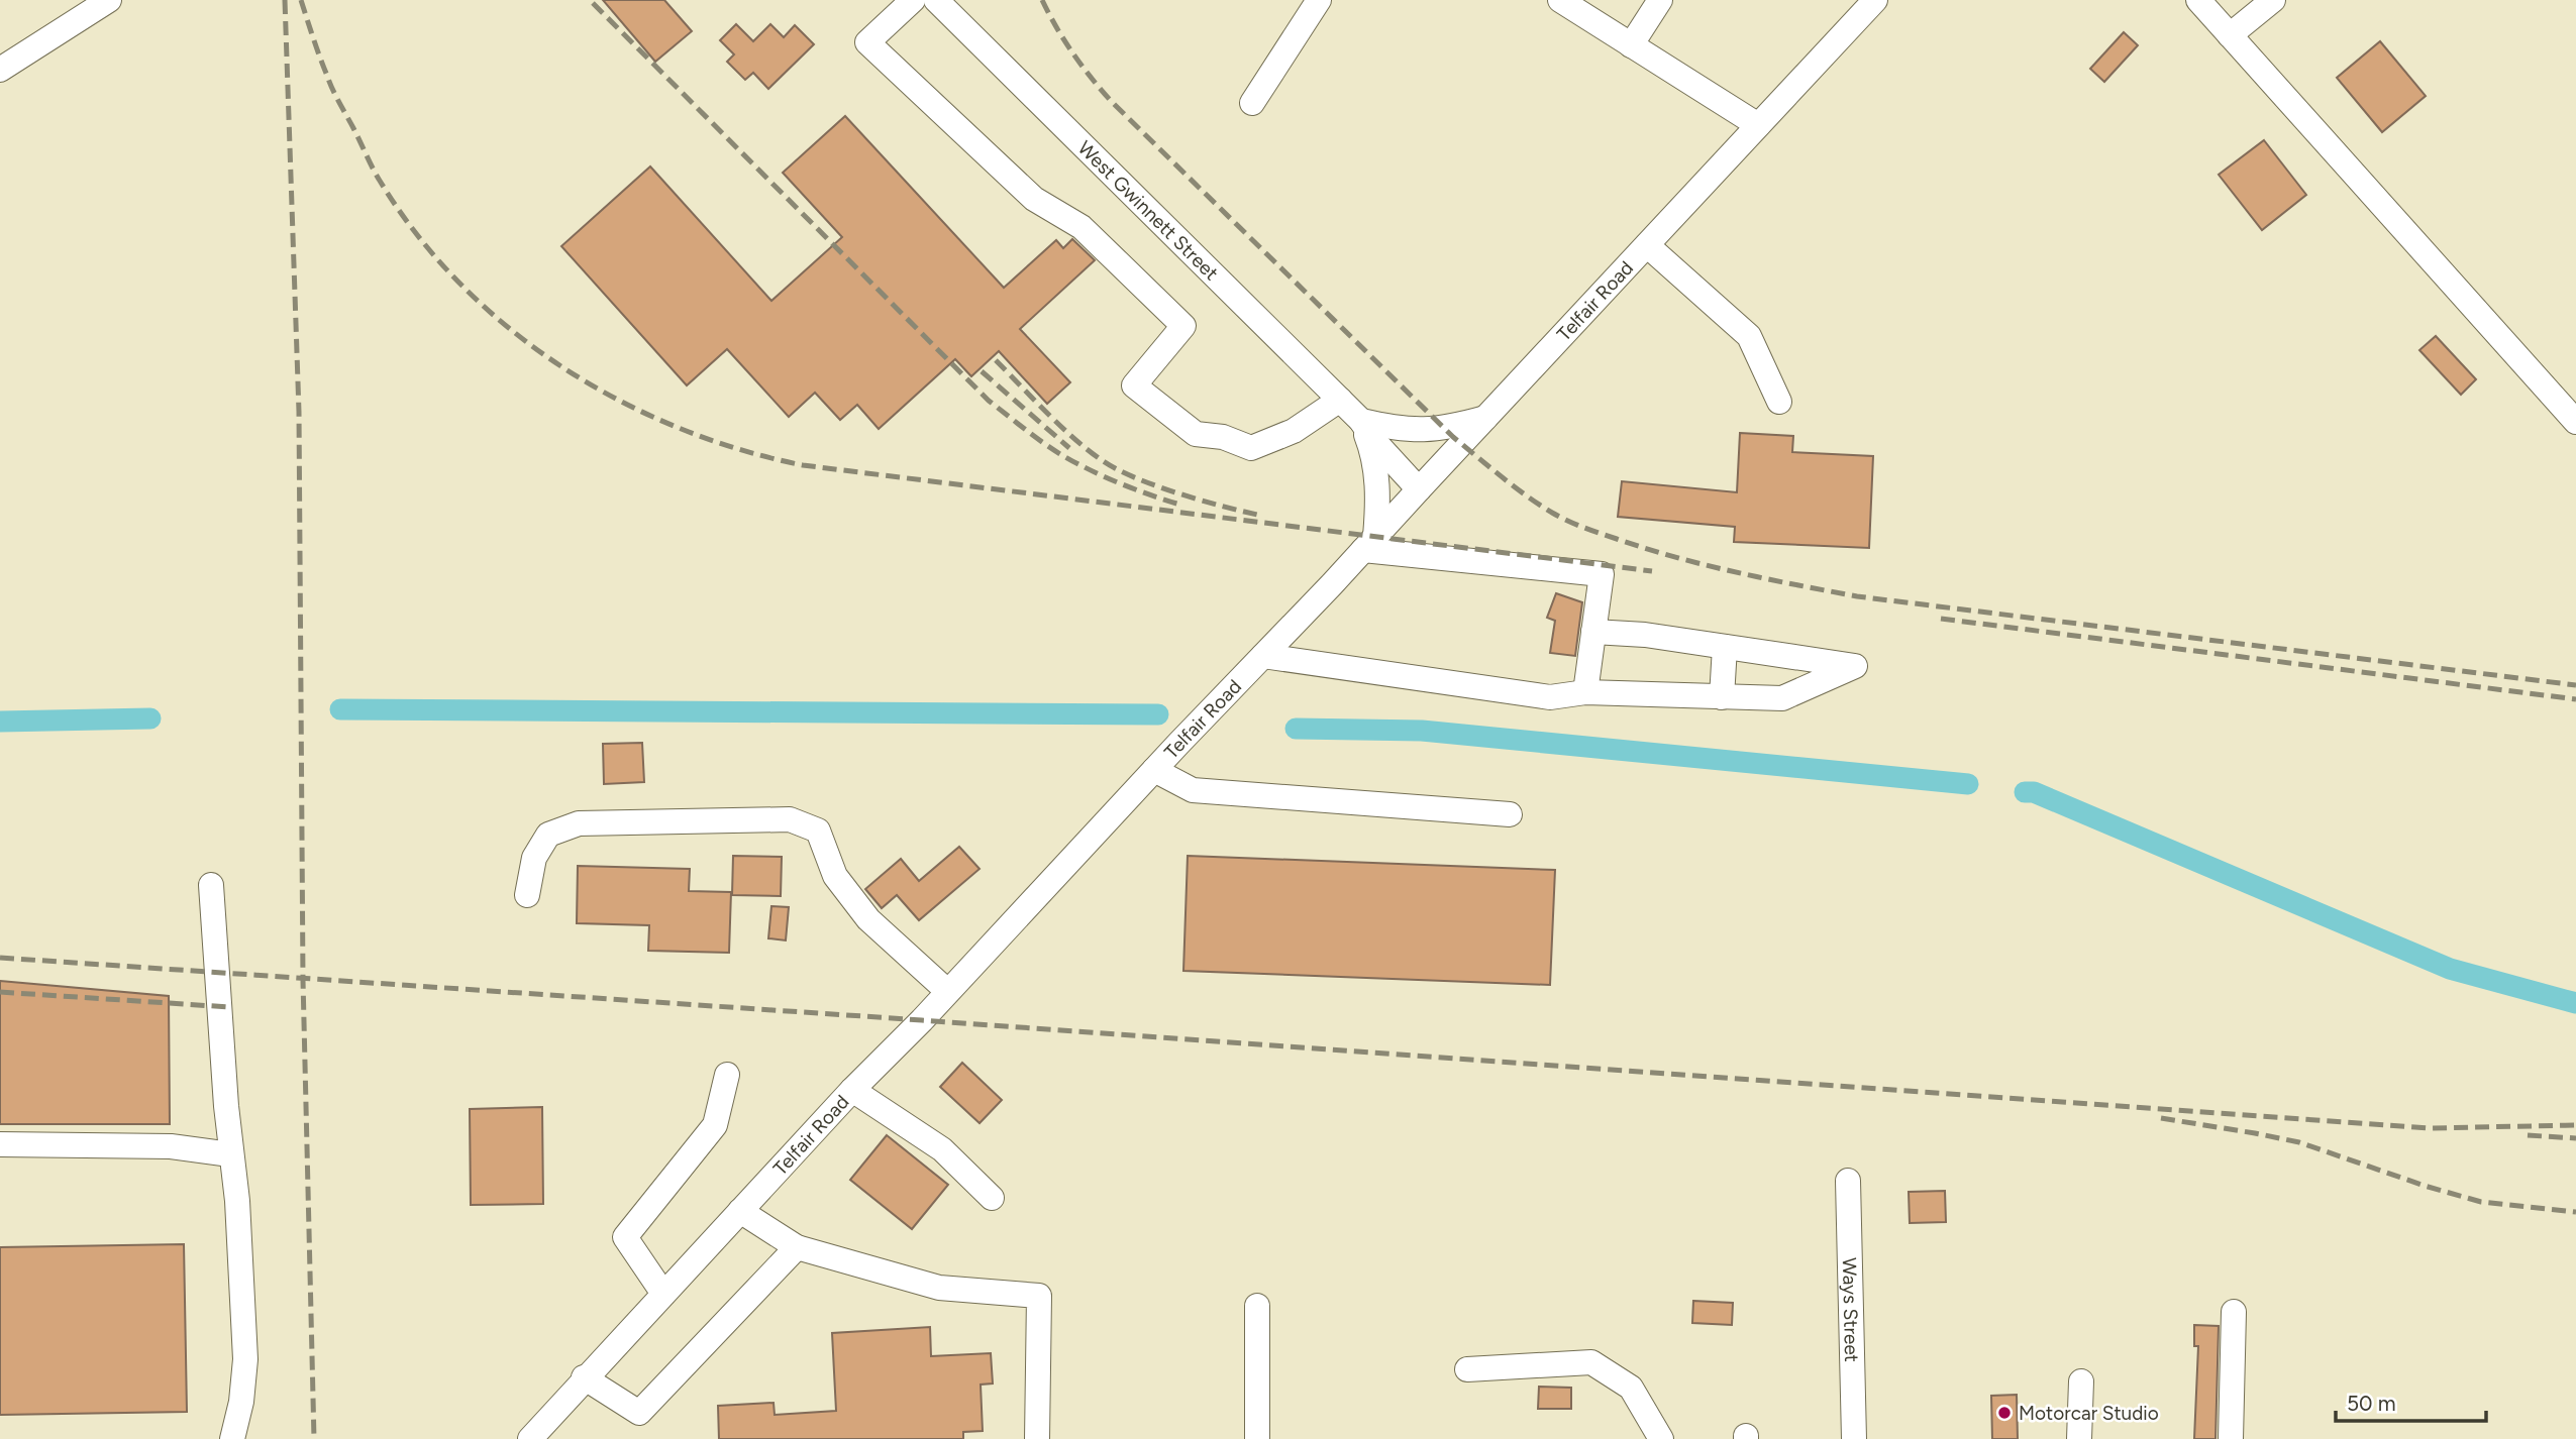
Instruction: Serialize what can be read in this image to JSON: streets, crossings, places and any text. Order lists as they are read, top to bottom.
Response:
{
  "streets": {
    "street": ["West Gwinnett Street", "Telfair Road", "Ways Street"]
  },
  "crossings": [
    ["West Gwinnett Street", "Telfair Road"]
  ],
  "places": ["Motorcar Studio"],
  "scale_bar": "50 m"
}
